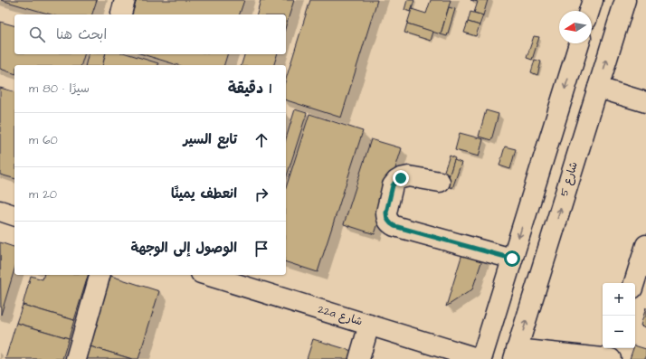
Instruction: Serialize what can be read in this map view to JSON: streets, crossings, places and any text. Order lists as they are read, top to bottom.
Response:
{
  "streets": {
    "street": ["شارع 5", "22a شارع"]
  },
  "north": "left",
  "page": {
    "search": "ابحث هنا",
    "heading": ["1 دقيقة", "سيرًا · 80 m"],
    "list": [
      ["تابع السير", "60 m"],
      ["انعطف يمينًا", "20 m"],
      "الوصول إلى الوجهة"
    ],
    "map_buttons": ["+", "−"]
  }
}
